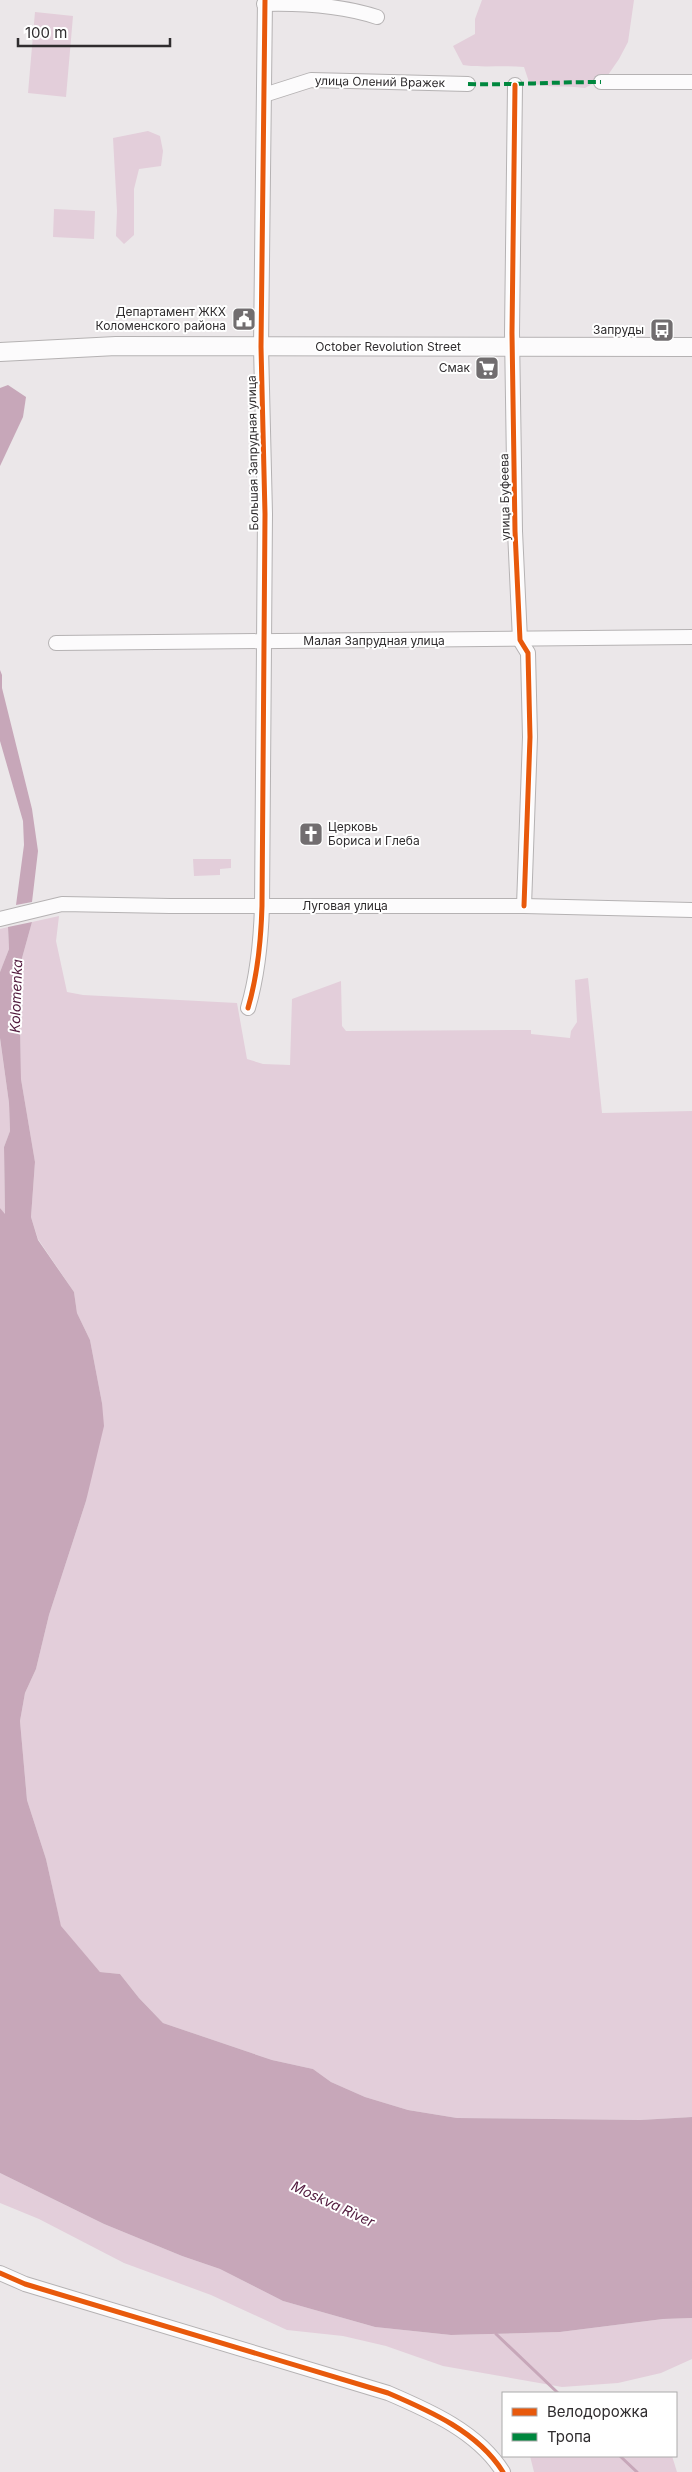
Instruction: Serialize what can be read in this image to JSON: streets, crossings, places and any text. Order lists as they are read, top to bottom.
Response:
{
  "streets": {
    "main road": ["October Revolution Street"],
    "street": [
      "улица Олений Вражек",
      "Большая Запрудная улица",
      "улица Буфеева",
      "Малая Запрудная улица",
      "Луговая улица"
    ]
  },
  "crossings": [
    ["улица Олений Вражек", "Большая Запрудная улица"],
    ["October Revolution Street", "Большая Запрудная улица"],
    ["October Revolution Street", "улица Буфеева"],
    ["Большая Запрудная улица", "Малая Запрудная улица"],
    ["Большая Запрудная улица", "Луговая улица"],
    ["улица Буфеева", "Малая Запрудная улица"],
    ["улица Буфеева", "Луговая улица"]
  ],
  "water": ["Kolomenka", "Moskva River"],
  "places": {
    "public building": ["Департамент ЖКХ Коломенского района"],
    "bus stop": ["Запруды"],
    "supermarket": ["Смак"],
    "church": ["Церковь Бориса и Глеба"]
  },
  "legend": ["Велодорожка", "Тропа"],
  "scale_bar": "100 m"
}
